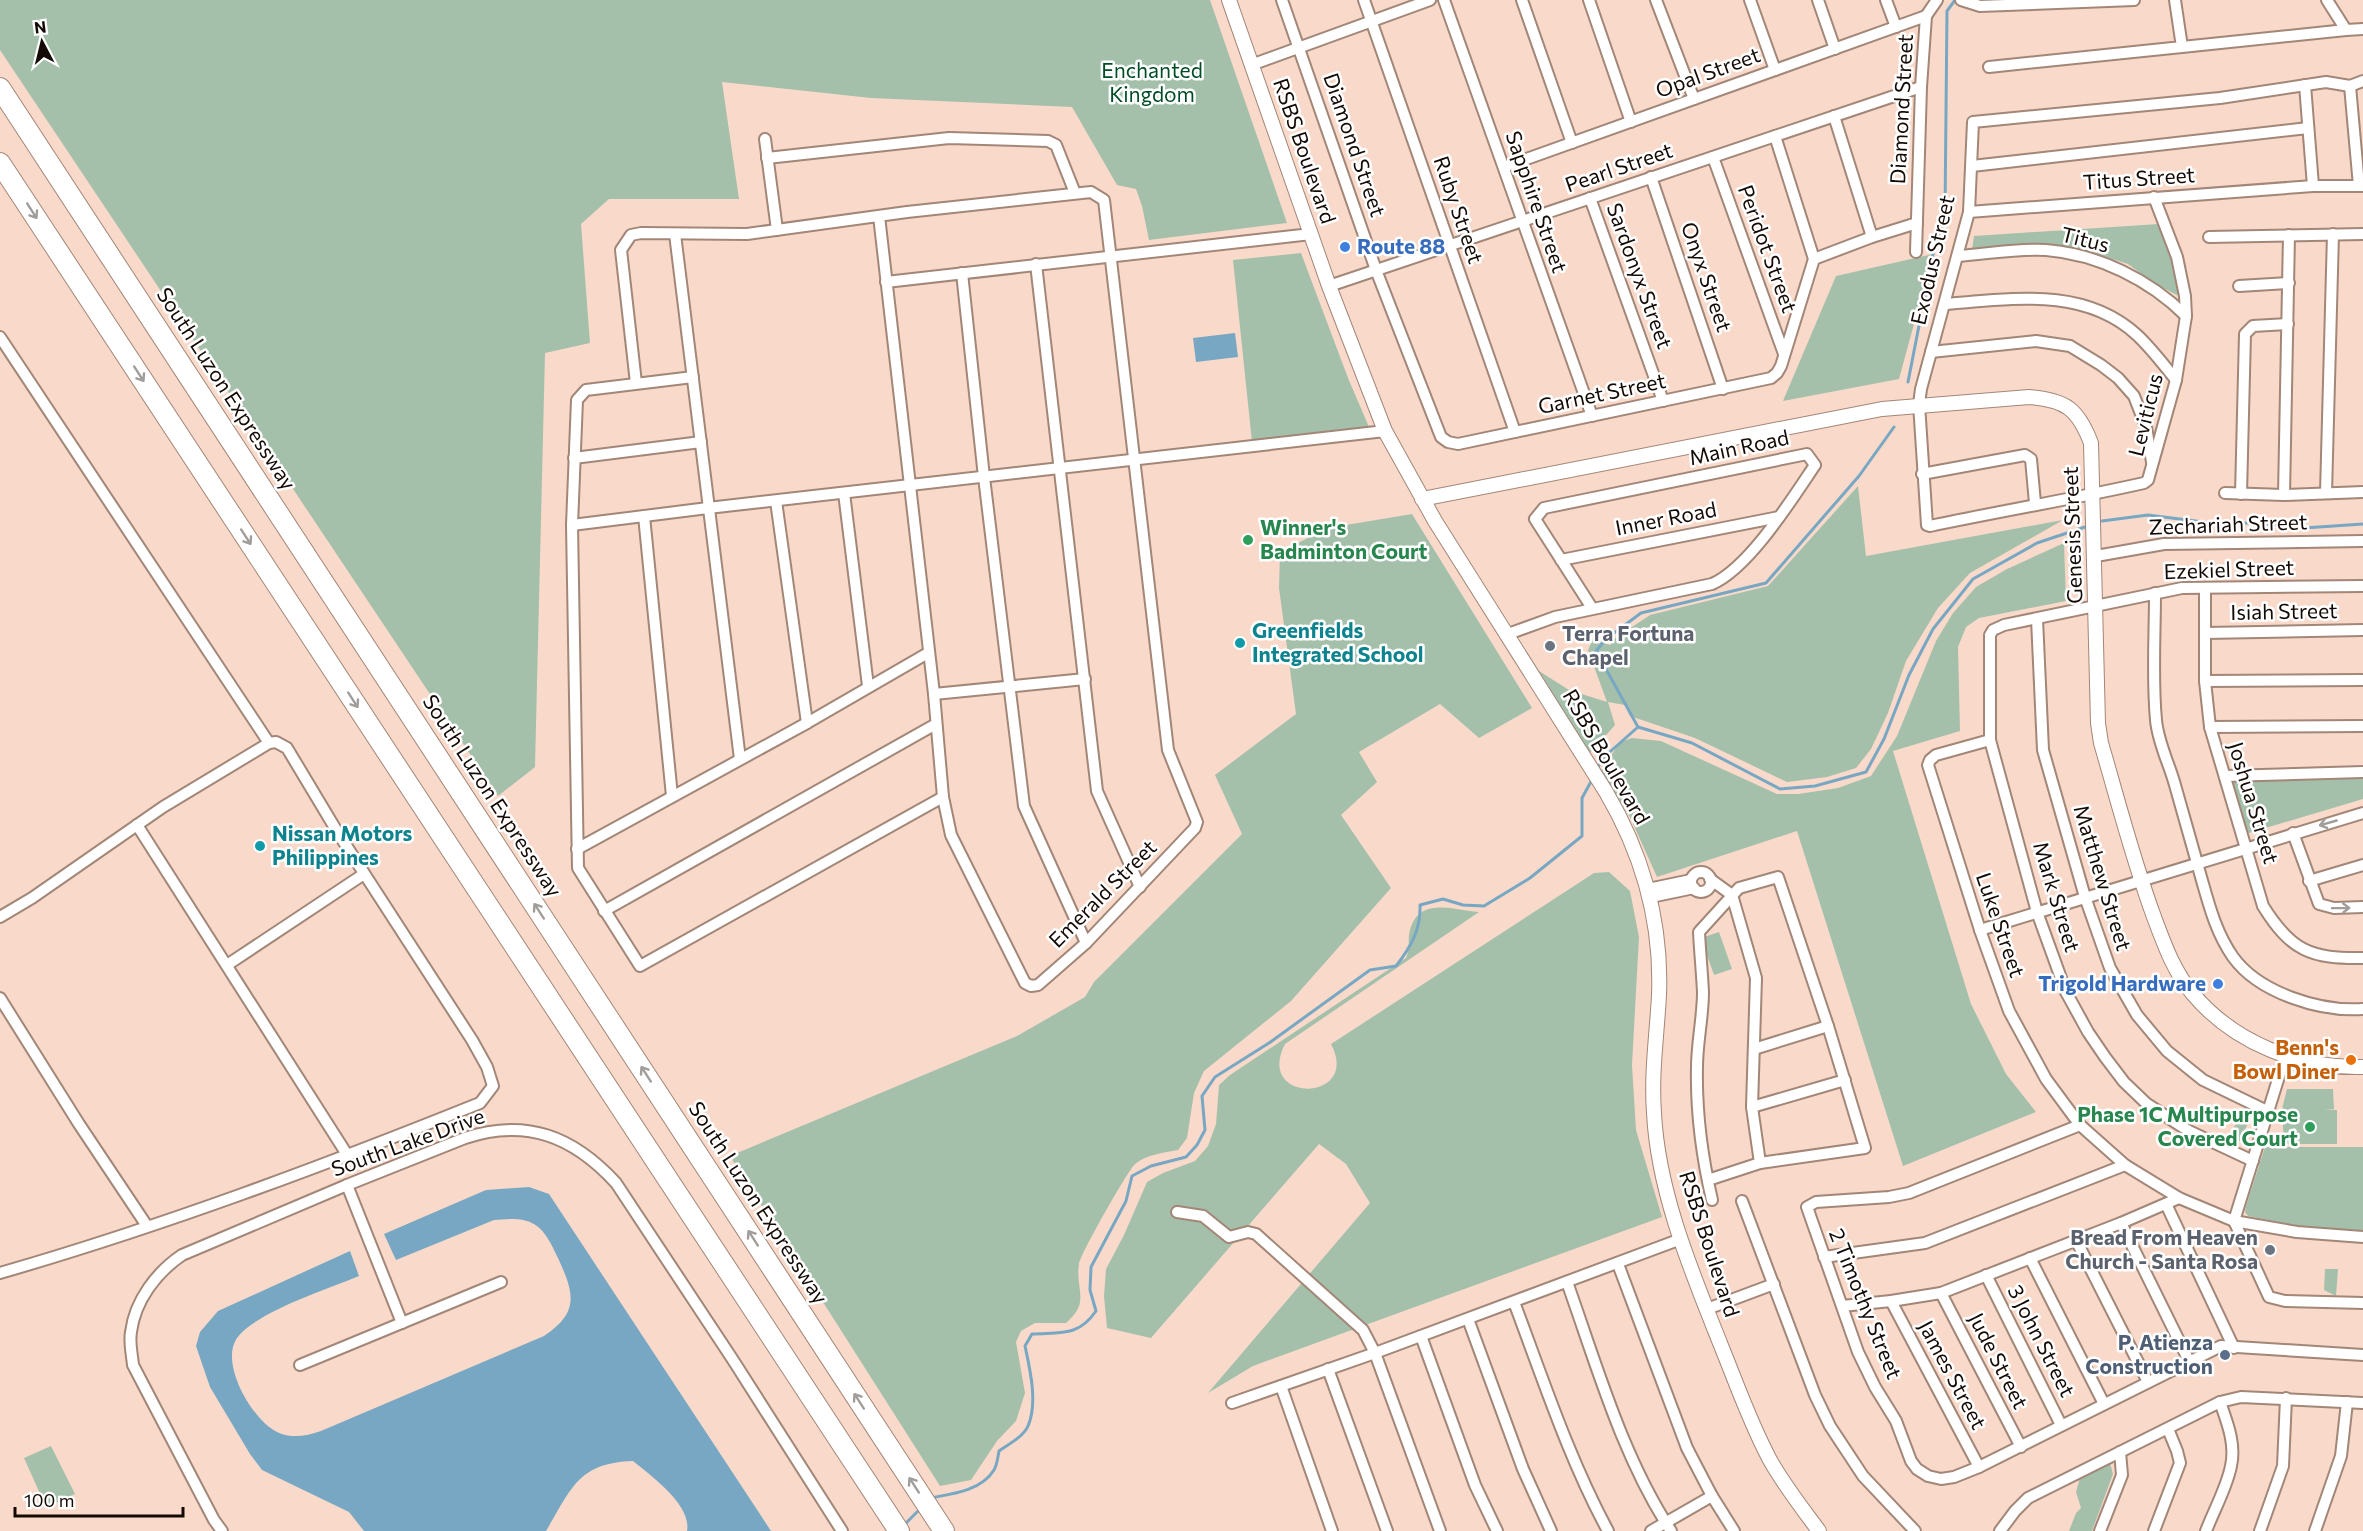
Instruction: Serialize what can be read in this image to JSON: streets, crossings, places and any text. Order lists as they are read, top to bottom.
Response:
{
  "streets": {
    "highway": ["South Luzon Expressway"],
    "street": [
      "Opal Street",
      "Diamond Street",
      "RSBS Boulevard",
      "Pearl Street",
      "Titus Street",
      "Sapphire Street",
      "Ruby Street",
      "Titus",
      "Peridot Street",
      "Exodus Street",
      "Sardonyx Street",
      "Onyx Street",
      "Garnet Street",
      "Leviticus",
      "Main Road",
      "Inner Road",
      "Zechariah Street",
      "Genesis Street",
      "Ezekiel Street",
      "Isiah Street",
      "Joshua Street",
      "Matthew Street",
      "Emerald Street",
      "Mark Street",
      "Luke Street",
      "South Lake Drive",
      "2 Timothy Street",
      "3 John Street",
      "Jude Street",
      "James Street"
    ]
  },
  "crossings": [
    ["Opal Street", "Diamond Street"],
    ["Opal Street", "Sapphire Street"],
    ["Diamond Street", "Pearl Street"],
    ["Diamond Street", "Garnet Street"],
    ["RSBS Boulevard", "Pearl Street"],
    ["RSBS Boulevard", "Main Road"],
    ["RSBS Boulevard", "Genesis Street"],
    ["Pearl Street", "Sapphire Street"],
    ["Pearl Street", "Ruby Street"],
    ["Pearl Street", "Peridot Street"],
    ["Pearl Street", "Sardonyx Street"],
    ["Pearl Street", "Onyx Street"],
    ["Titus Street", "Exodus Street"],
    ["Titus Street", "Leviticus"],
    ["Sapphire Street", "Garnet Street"],
    ["Ruby Street", "Garnet Street"],
    ["Titus", "Exodus Street"],
    ["Titus", "Leviticus"],
    ["Peridot Street", "Garnet Street"],
    ["Exodus Street", "Leviticus"],
    ["Exodus Street", "Genesis Street"],
    ["Sardonyx Street", "Garnet Street"],
    ["Onyx Street", "Garnet Street"],
    ["Leviticus", "Genesis Street"],
    ["Main Road", "Inner Road"],
    ["Zechariah Street", "Genesis Street"],
    ["Genesis Street", "Ezekiel Street"],
    ["Ezekiel Street", "Joshua Street"],
    ["Ezekiel Street", "Matthew Street"],
    ["Ezekiel Street", "Mark Street"],
    ["Isiah Street", "Joshua Street"],
    ["Mark Street", "Luke Street"],
    ["Luke Street", "2 Timothy Street"],
    ["2 Timothy Street", "3 John Street"],
    ["2 Timothy Street", "Jude Street"],
    ["2 Timothy Street", "James Street"]
  ],
  "parks": ["Enchanted Kingdom"],
  "places": [
    "Route 88",
    "Winner's Badminton Court",
    "Greenfields Integrated School",
    "Terra Fortuna Chapel",
    "Nissan Motors Philippines",
    "Trigold Hardware",
    "Benn's Bowl Diner",
    "Phase 1C Multipurpose Covered Court",
    "Bread From Heaven Church - Santa Rosa",
    "P. Atienza Construction"
  ],
  "scale_bar": "100 m",
  "north": "top"
}
